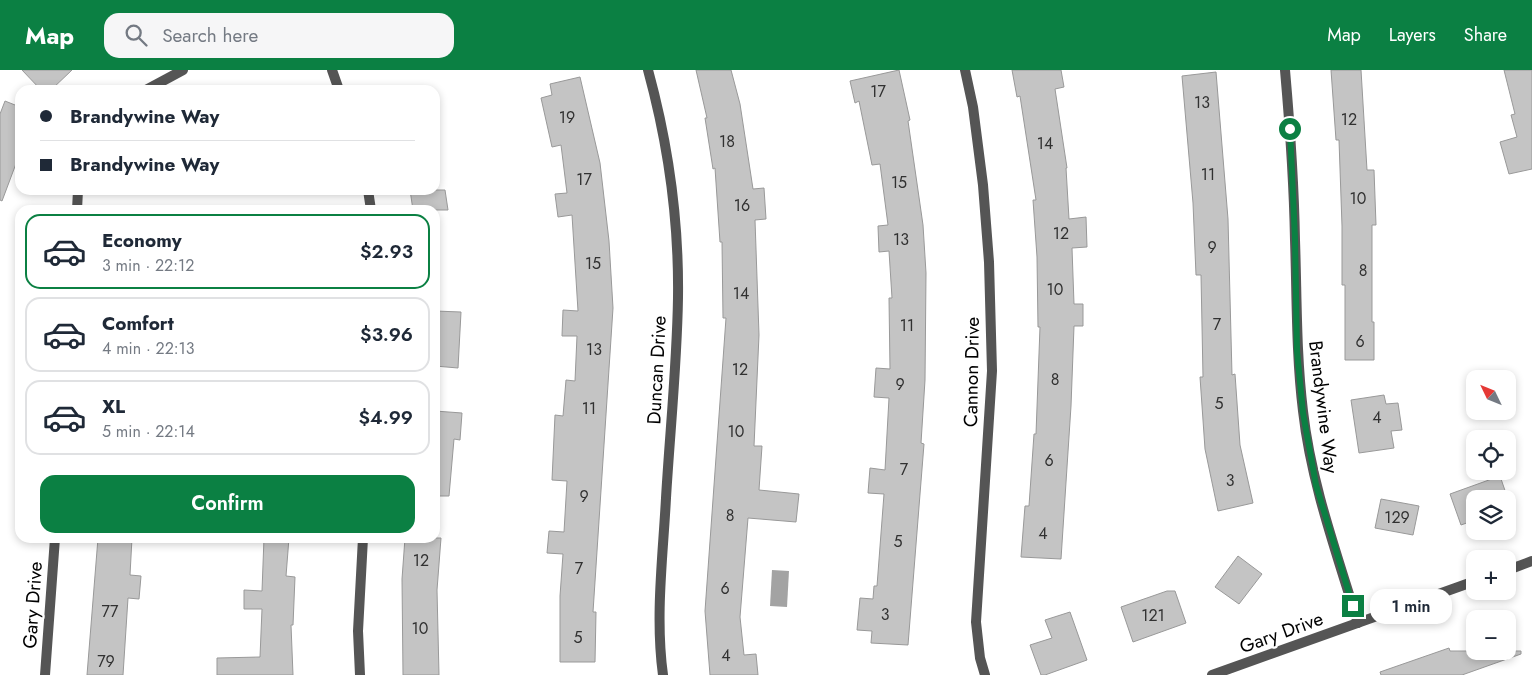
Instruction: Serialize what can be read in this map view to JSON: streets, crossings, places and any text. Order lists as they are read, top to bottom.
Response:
{
  "streets": {
    "street": [
      "Duncan Drive",
      "Cannon Drive",
      "Brandywine Way",
      "Gary Drive"
    ]
  },
  "crossings": [
    ["Brandywine Way", "Gary Drive"]
  ],
  "house_numbers": [
    "17",
    "13",
    "19",
    "12",
    "18",
    "14",
    "11",
    "17",
    "15",
    "10",
    "16",
    "12",
    "13",
    "9",
    "15",
    "8",
    "10",
    "14",
    "7",
    "11",
    "6",
    "13",
    "12",
    "8",
    "9",
    "5",
    "11",
    "4",
    "10",
    "6",
    "7",
    "3",
    "9",
    "8",
    "129",
    "4",
    "5",
    "12",
    "7",
    "6",
    "77",
    "3",
    "121",
    "10",
    "5",
    "4",
    "79"
  ],
  "north": "top left",
  "page": {
    "header": "Map",
    "search": "Search here",
    "nav": ["Map", "Layers", "Share"],
    "banner": ["Brandywine Way", "Brandywine Way"],
    "list": [
      {
        "name": "Economy",
        "note": "3 min · 22:12",
        "value": "$2.93"
      },
      {
        "name": "Comfort",
        "note": "4 min · 22:13",
        "value": "$3.96"
      },
      {
        "name": "XL",
        "note": "5 min · 22:14",
        "value": "$4.99"
      }
    ],
    "map_buttons": ["+", "−"],
    "buttons": "Confirm",
    "bubble": "1 min"
  }
}
